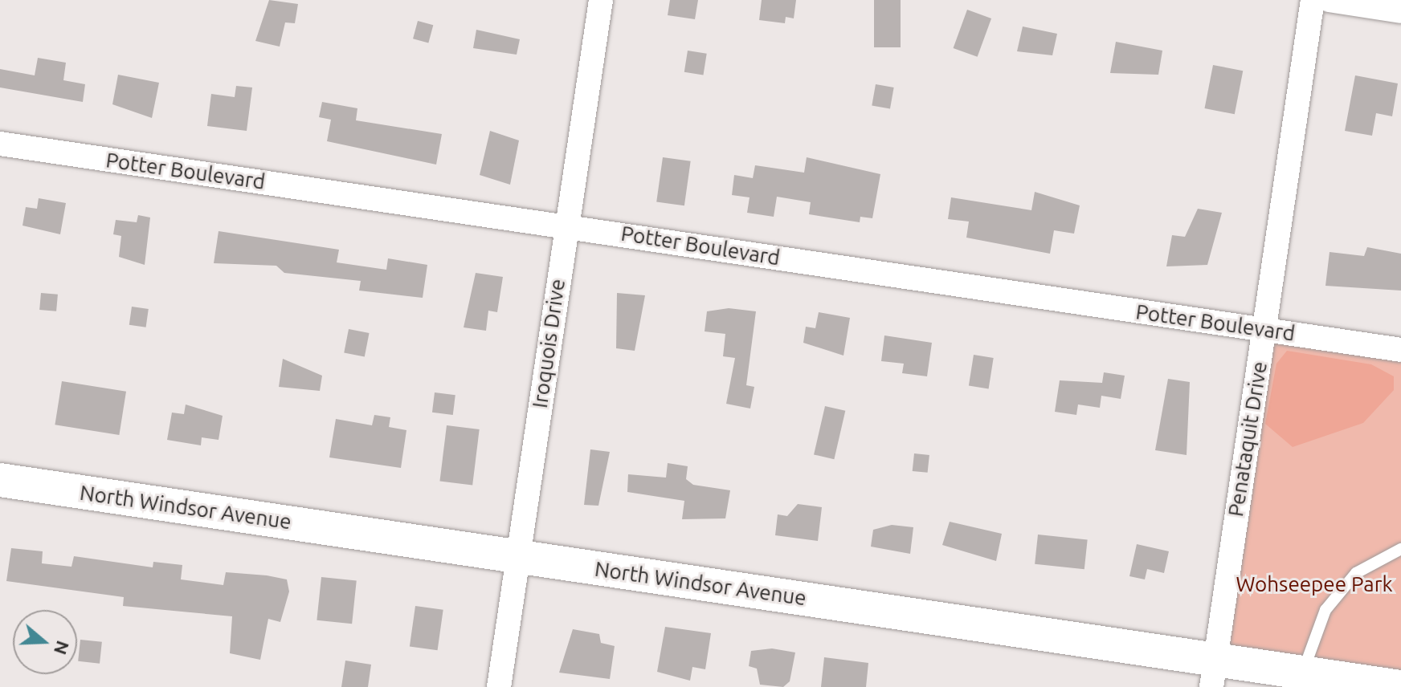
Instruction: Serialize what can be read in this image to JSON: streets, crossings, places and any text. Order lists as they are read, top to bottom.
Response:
{
  "streets": {
    "street": [
      "Potter Boulevard",
      "Iroquois Drive",
      "Penataquit Drive",
      "North Windsor Avenue"
    ]
  },
  "crossings": [
    ["Potter Boulevard", "Iroquois Drive"],
    ["Potter Boulevard", "Penataquit Drive"],
    ["Iroquois Drive", "North Windsor Avenue"],
    ["Penataquit Drive", "North Windsor Avenue"]
  ],
  "parks": ["Wohseepee Park"],
  "north": "right"
}
